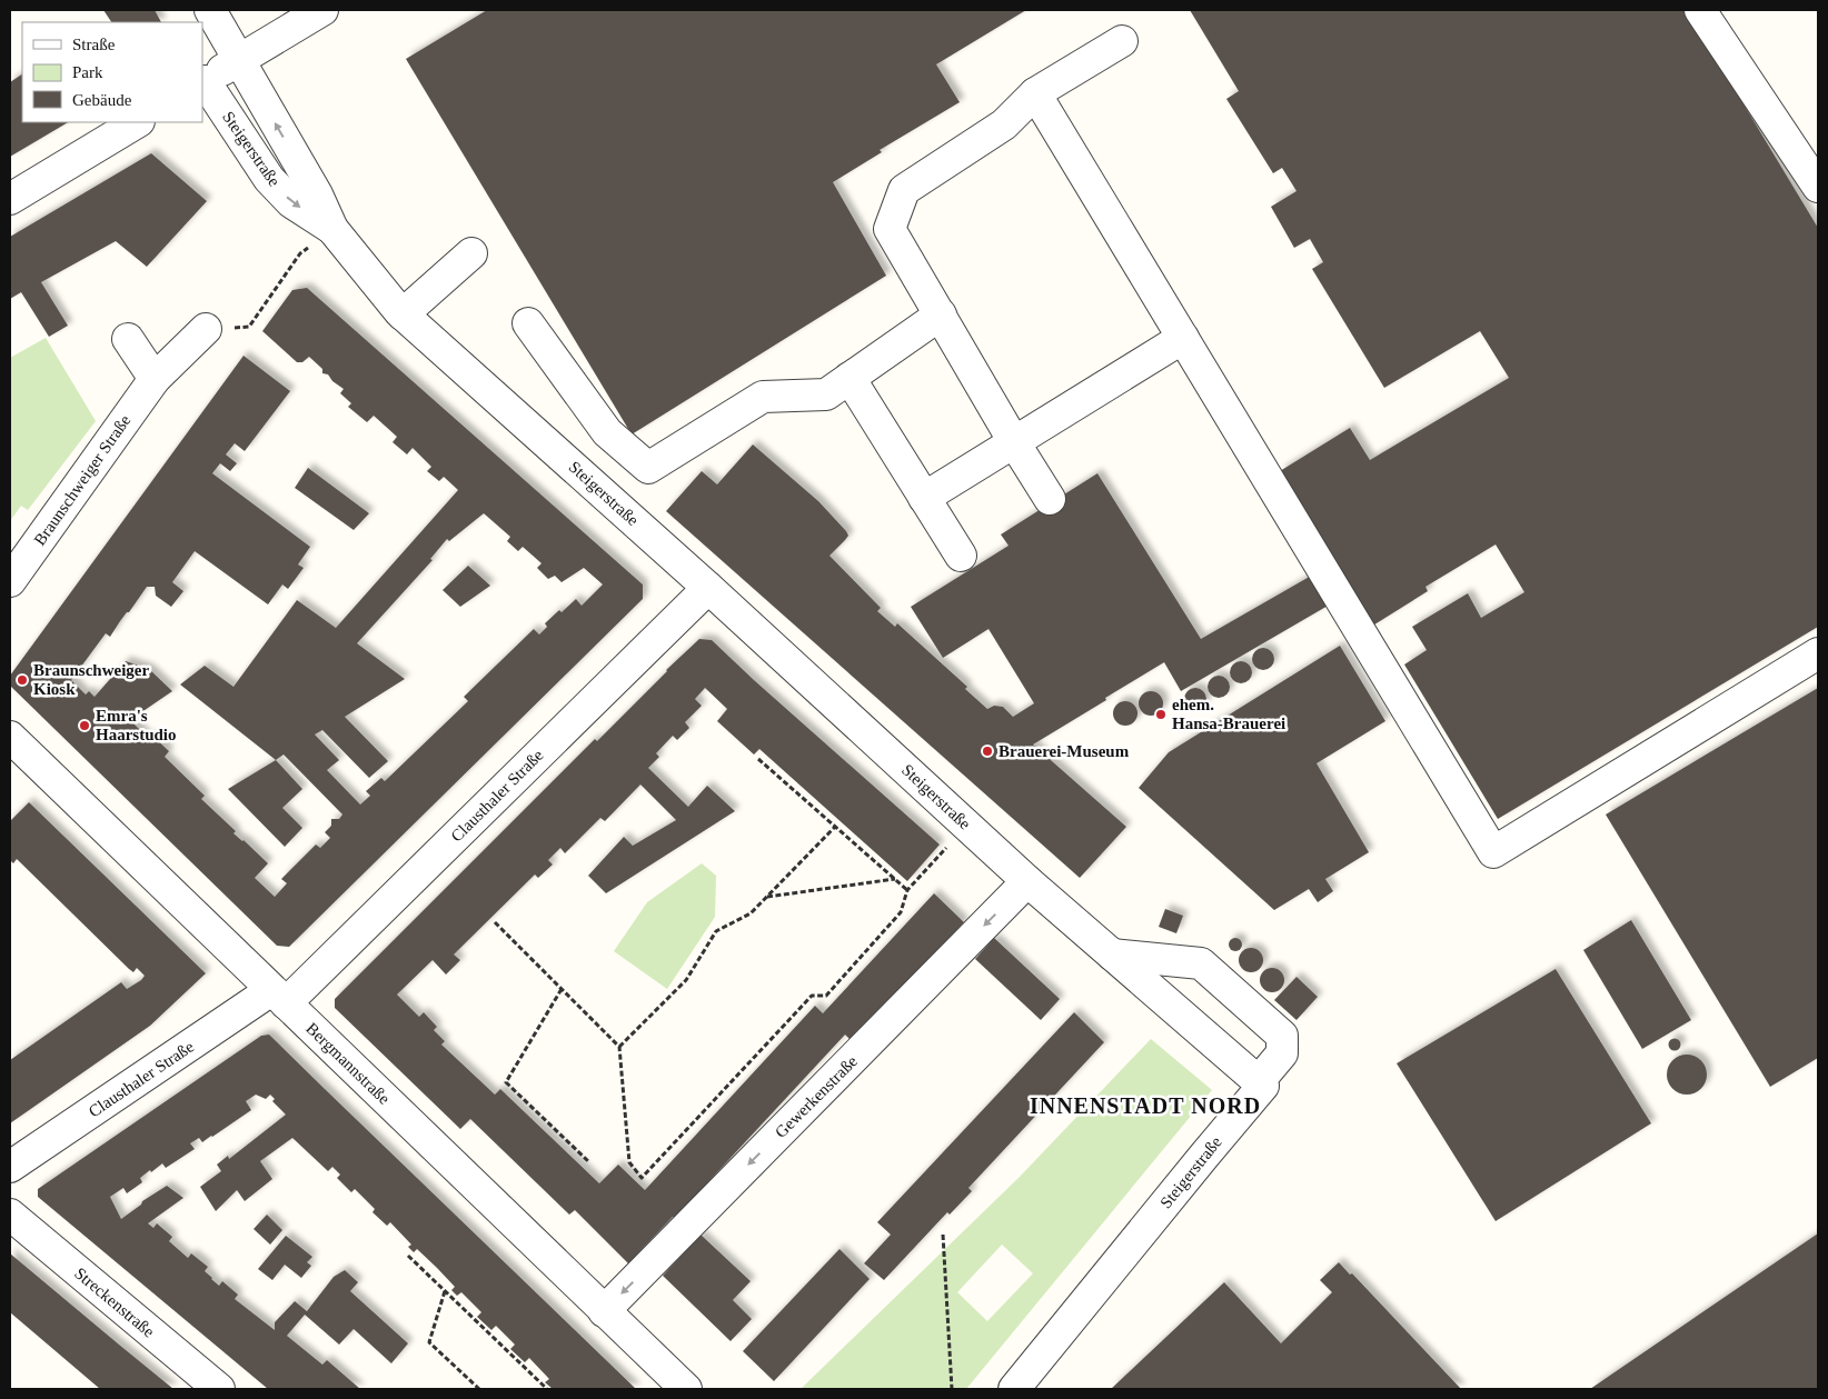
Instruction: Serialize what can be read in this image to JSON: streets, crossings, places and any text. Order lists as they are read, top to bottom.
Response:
{
  "streets": {
    "street": [
      "Steigerstraße",
      "Braunschweiger Straße",
      "Clausthaler Straße",
      "Bergmannstraße",
      "Gewerkenstraße",
      "Streckenstraße"
    ]
  },
  "crossings": [
    ["Steigerstraße", "Clausthaler Straße"],
    ["Steigerstraße", "Gewerkenstraße"],
    ["Clausthaler Straße", "Bergmannstraße"],
    ["Bergmannstraße", "Gewerkenstraße"]
  ],
  "one_way": ["Gewerkenstraße"],
  "districts": ["INNENSTADT NORD"],
  "places": [
    "Braunschweiger Kiosk",
    "ehem. Hansa-Brauerei",
    "Emra's Haarstudio",
    "Brauerei-Museum"
  ],
  "legend": ["Straße", "Park", "Gebäude"]
}
